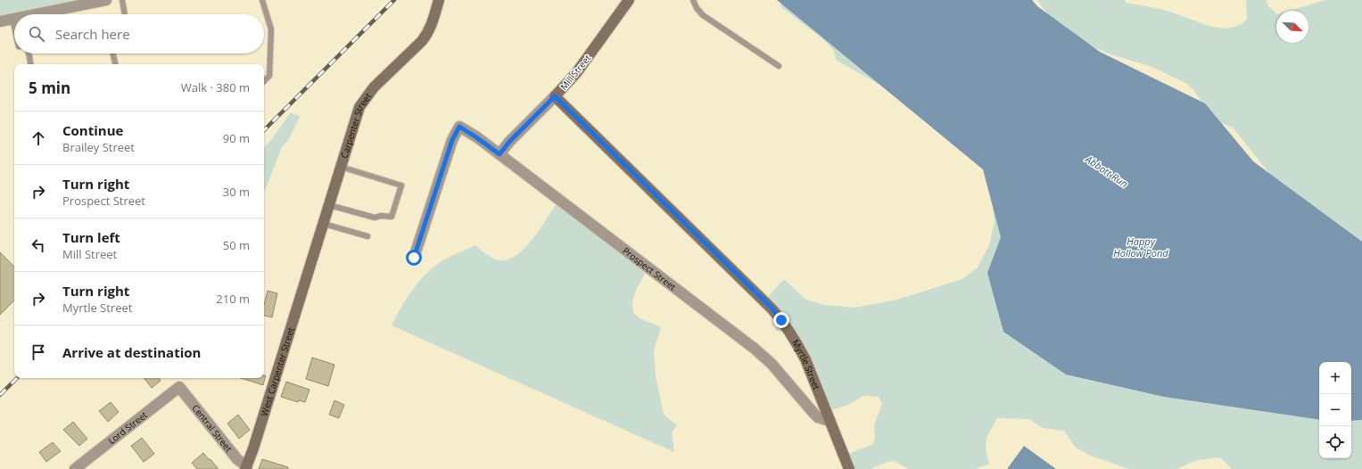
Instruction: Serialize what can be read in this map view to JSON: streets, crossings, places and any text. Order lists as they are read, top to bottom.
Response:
{
  "streets": {
    "street": [
      "Mill Street",
      "Carpenter Street",
      "Prospect Street",
      "Myrtle Street",
      "West Carpenter Street",
      "Lord Street",
      "Central Street"
    ]
  },
  "crossings": [
    ["Mill Street", "Prospect Street"],
    ["Mill Street", "Myrtle Street"],
    ["Carpenter Street", "West Carpenter Street"],
    ["Prospect Street", "Myrtle Street"],
    ["West Carpenter Street", "Central Street"],
    ["Lord Street", "Central Street"]
  ],
  "water": ["Abbott Run", "Happy Hollow Pond"],
  "north": "bottom right",
  "page": {
    "search": "Search here",
    "heading": ["5 min", "Walk · 380 m"],
    "list": [
      ["Continue", "Brailey Street", "90 m"],
      ["Turn right", "Prospect Street", "30 m"],
      ["Turn left", "Mill Street", "50 m"],
      ["Turn right", "Myrtle Street", "210 m"],
      "Arrive at destination"
    ],
    "map_buttons": ["+", "−"]
  }
}
